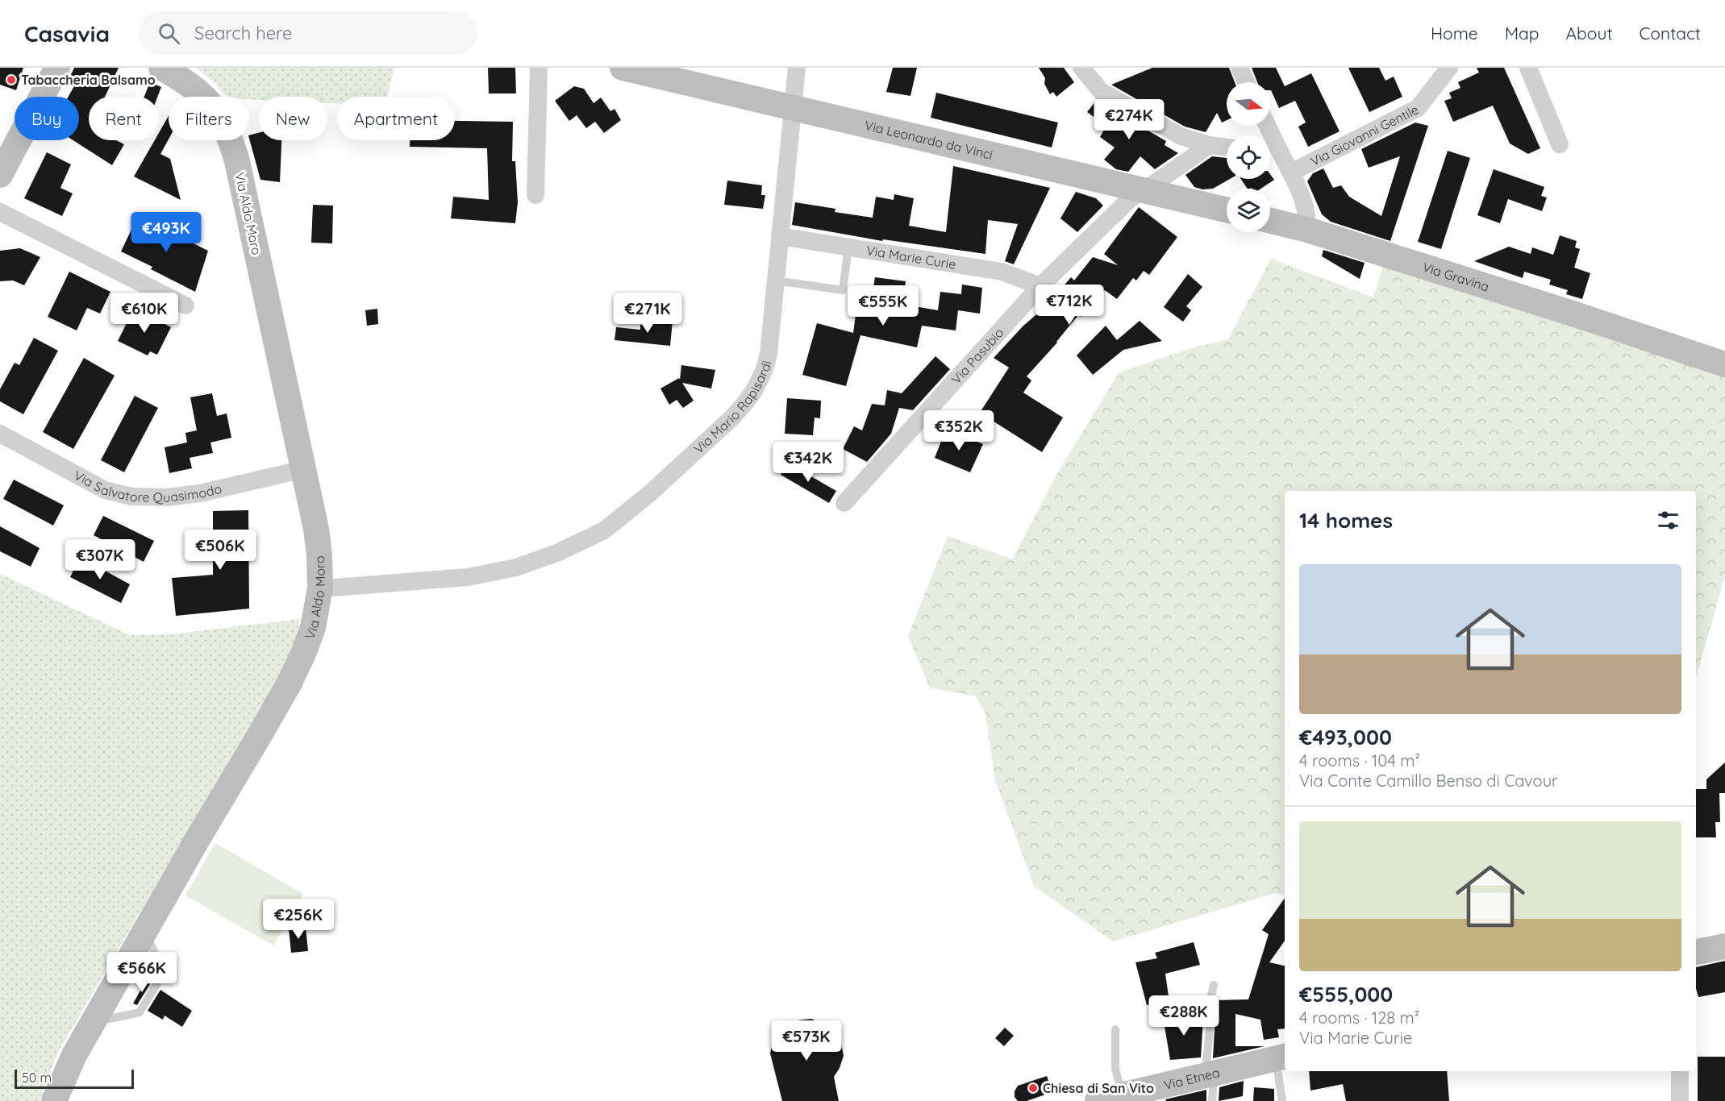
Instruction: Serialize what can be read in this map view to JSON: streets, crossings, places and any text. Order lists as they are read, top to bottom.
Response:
{
  "streets": {
    "main road": [
      "Via Leonardo da Vinci",
      "Via Aldo Moro",
      "Via Gravina",
      "Via Etnea"
    ],
    "street": [
      "Via Giovanni Gentile",
      "Via Marie Curie",
      "Via Pasubio",
      "Via Mario Rapisardi",
      "Via Salvatore Quasimodo"
    ]
  },
  "crossings": [
    ["Via Leonardo da Vinci", "Via Pasubio"],
    ["Via Leonardo da Vinci", "Via Mario Rapisardi"],
    ["Via Aldo Moro", "Via Mario Rapisardi"],
    ["Via Aldo Moro", "Via Salvatore Quasimodo"],
    ["Via Marie Curie", "Via Pasubio"],
    ["Via Marie Curie", "Via Mario Rapisardi"]
  ],
  "places": ["Tabaccheria Balsamo", "Chiesa di San Vito"],
  "scale_bar": "50 m",
  "north": "right",
  "page": {
    "header": "Casavia",
    "search": "Search here",
    "nav": [
      "Home",
      "Map",
      "About",
      "Contact"
    ],
    "chip": [
      "Buy",
      "Rent",
      "Filters",
      "New",
      "Apartment"
    ],
    "price": [
      "€274K",
      "€493K",
      "€712K",
      "€555K",
      "€610K",
      "€271K",
      "€352K",
      "€342K",
      "€506K",
      "€307K",
      "€256K",
      "€566K",
      "€288K",
      "€573K"
    ],
    "heading": "14 homes",
    "list": [
      {
        "name": "€493,000",
        "note": "4 rooms · 104 m² · Via Conte Camillo Benso di Cavour"
      },
      {
        "name": "€555,000",
        "note": "4 rooms · 128 m² · Via Marie Curie"
      }
    ],
    "scale": "50 m"
  }
}
